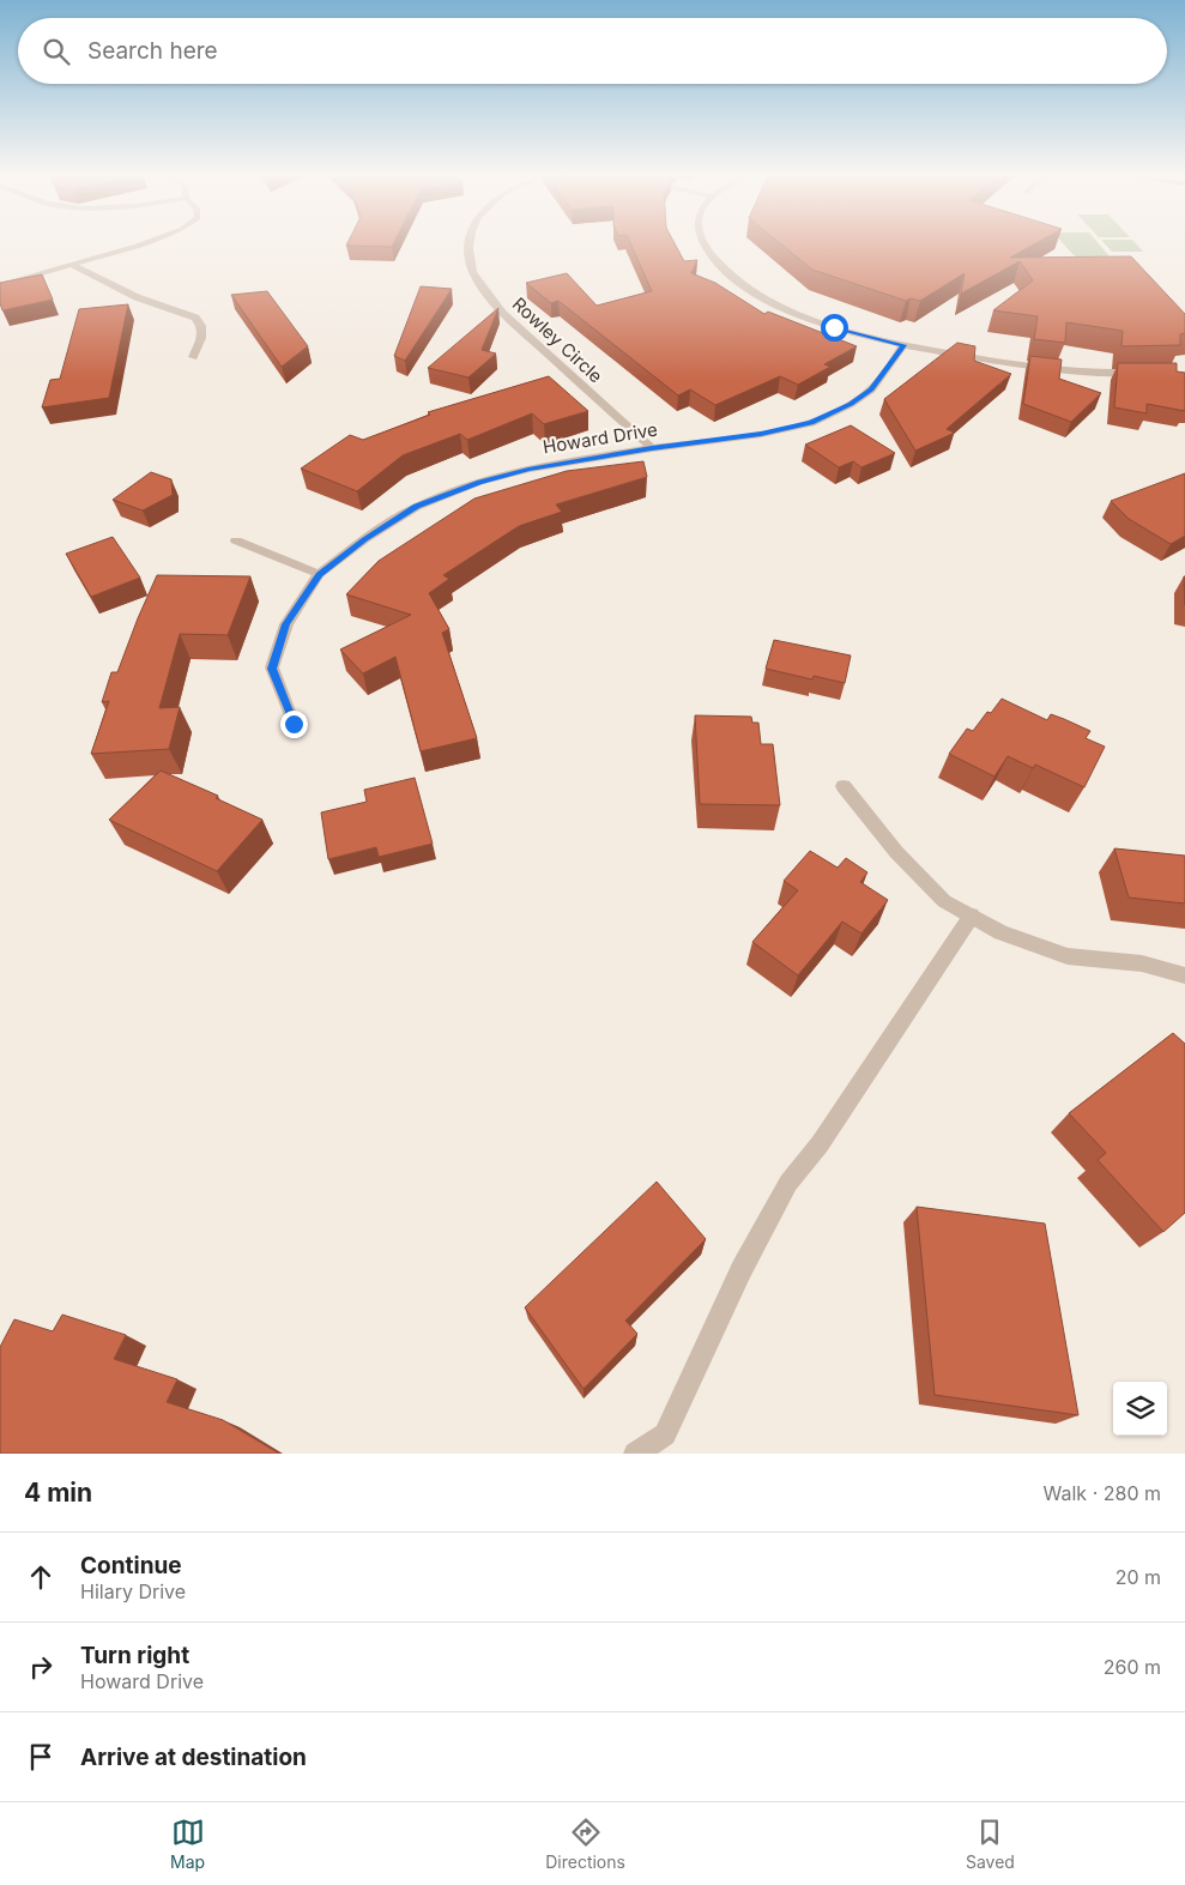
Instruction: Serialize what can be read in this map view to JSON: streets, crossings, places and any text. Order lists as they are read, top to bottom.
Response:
{
  "streets": {
    "street": ["Rowley Circle", "Howard Drive"]
  },
  "crossings": [
    ["Rowley Circle", "Howard Drive"]
  ],
  "page": {
    "search": "Search here",
    "heading": ["4 min", "Walk · 280 m"],
    "list": [
      ["Continue", "Hilary Drive", "20 m"],
      ["Turn right", "Howard Drive", "260 m"],
      "Arrive at destination"
    ],
    "nav": ["Map", "Directions", "Saved"]
  }
}
